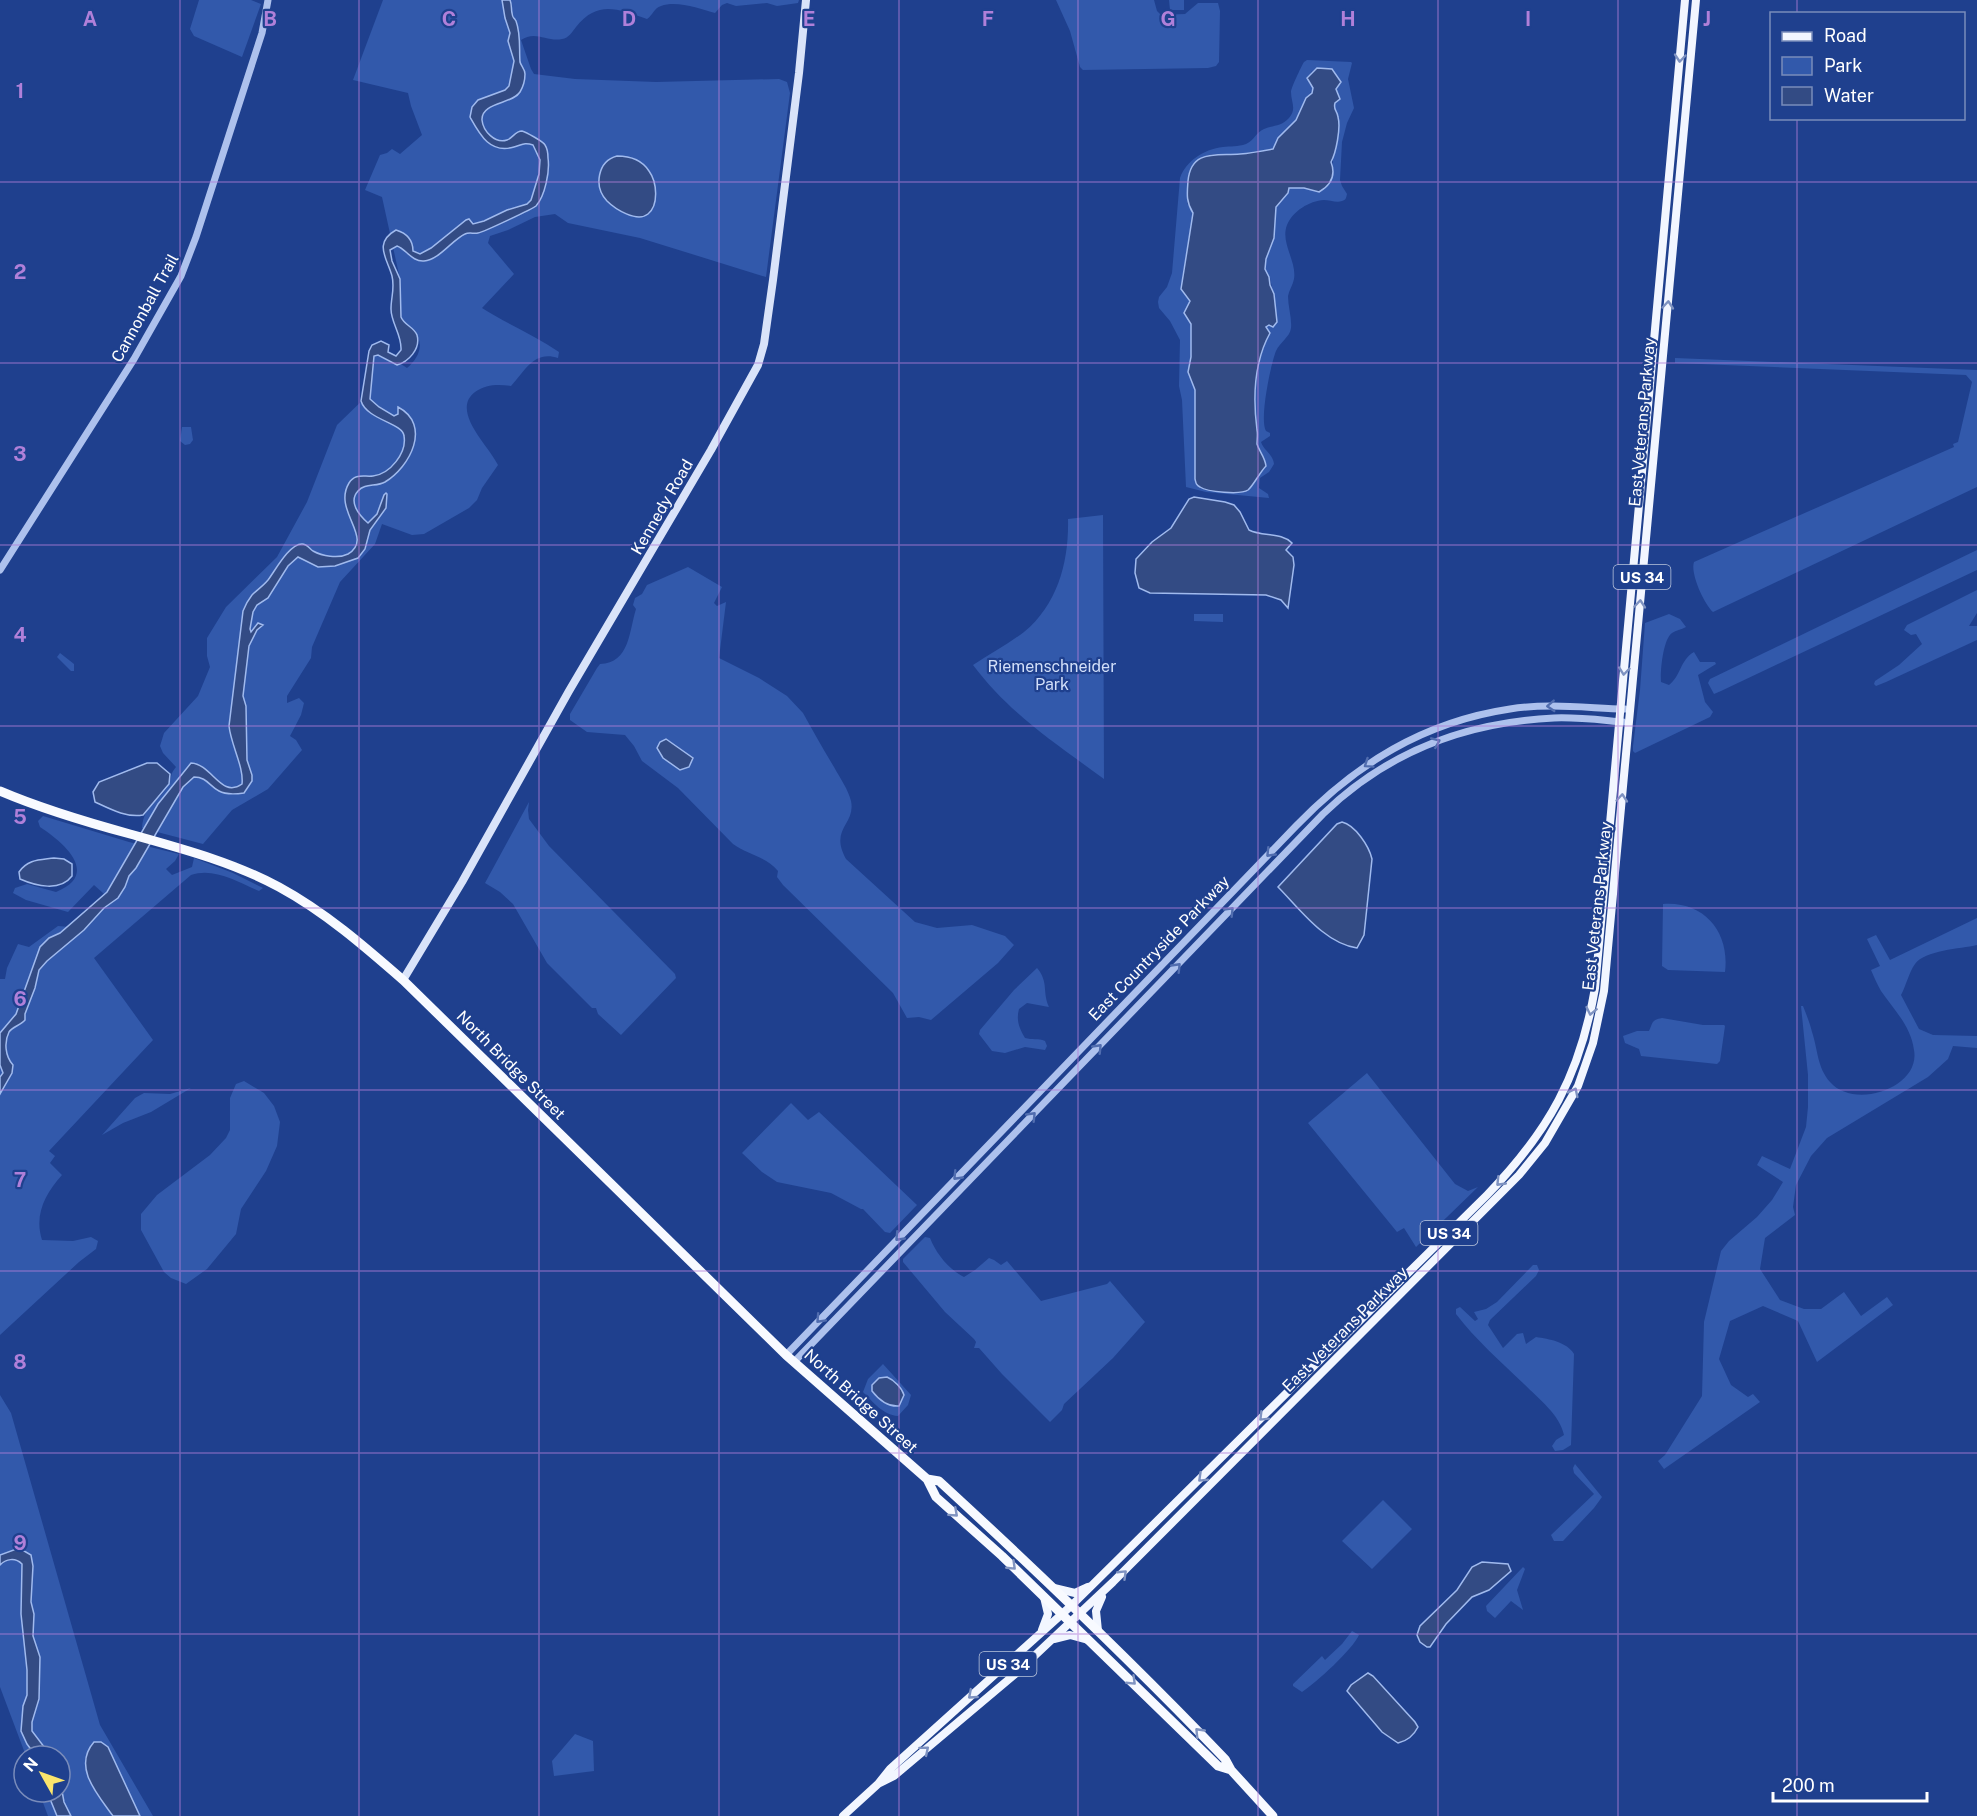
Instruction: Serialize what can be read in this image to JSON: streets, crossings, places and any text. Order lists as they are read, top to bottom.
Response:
{
  "streets": {
    "highway": ["North Bridge Street"],
    "main road": ["East Veterans Parkway", "Kennedy Road", "US 34"],
    "street": ["Cannonball Trail", "East Countryside Parkway"]
  },
  "crossings": [
    ["East Veterans Parkway", "US 34"],
    ["East Veterans Parkway", "East Countryside Parkway"],
    ["East Veterans Parkway", "North Bridge Street"],
    ["Kennedy Road", "North Bridge Street"],
    ["US 34", "North Bridge Street"],
    ["East Countryside Parkway", "North Bridge Street"]
  ],
  "parks": ["Riemenschneider Park"],
  "legend": ["Road", "Park", "Water"],
  "scale_bar": "200 m",
  "north": "top left",
  "grid": {
    "columns": [
      "A",
      "B",
      "C",
      "D",
      "E",
      "F",
      "G",
      "H",
      "I",
      "J"
    ],
    "rows": [
      "1",
      "2",
      "3",
      "4",
      "5",
      "6",
      "7",
      "8",
      "9"
    ]
  }
}
